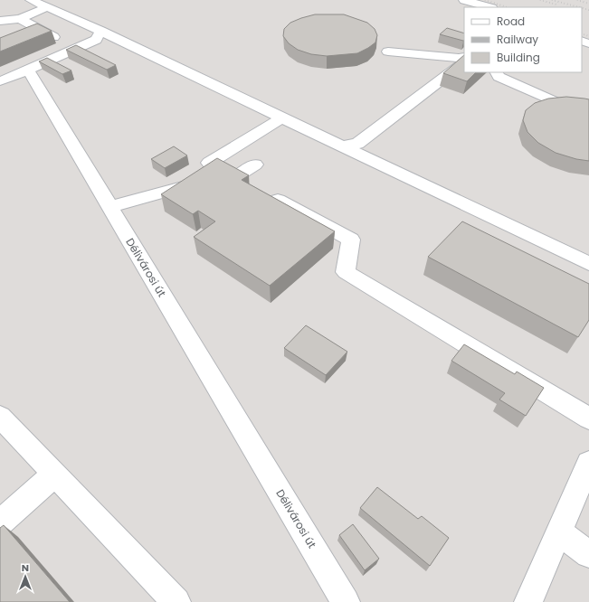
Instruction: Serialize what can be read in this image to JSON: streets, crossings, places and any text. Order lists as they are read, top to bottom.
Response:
{
  "streets": {
    "lane": ["Délivárosi út"]
  },
  "legend": ["Road", "Railway", "Building"],
  "north": "top"
}
